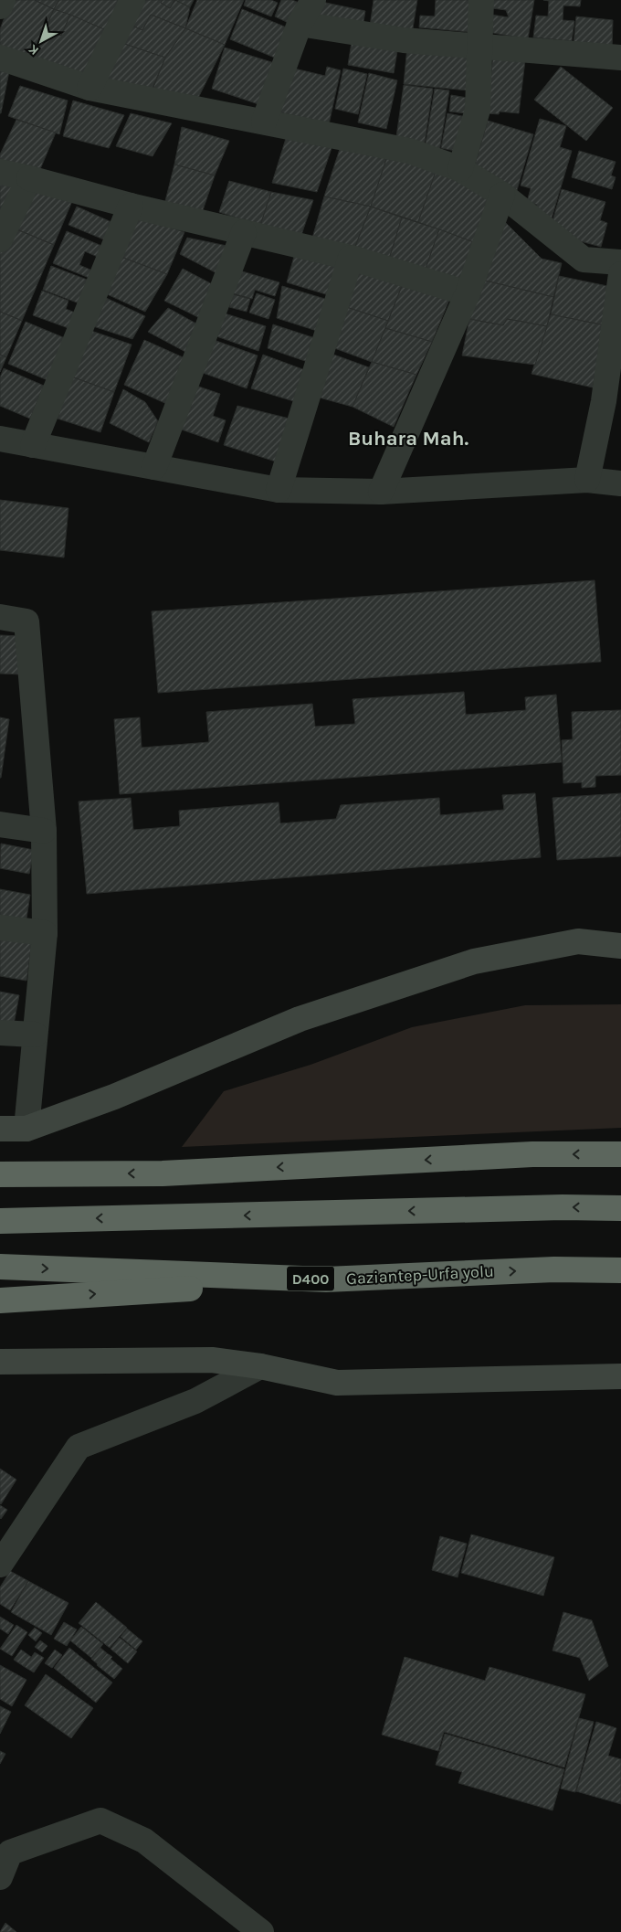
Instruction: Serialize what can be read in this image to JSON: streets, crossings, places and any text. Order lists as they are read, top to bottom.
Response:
{
  "streets": {
    "highway": ["Gaziantep-Urfa yolu", "D400"]
  },
  "districts": ["Buhara Mah."],
  "north": "bottom left"
}
